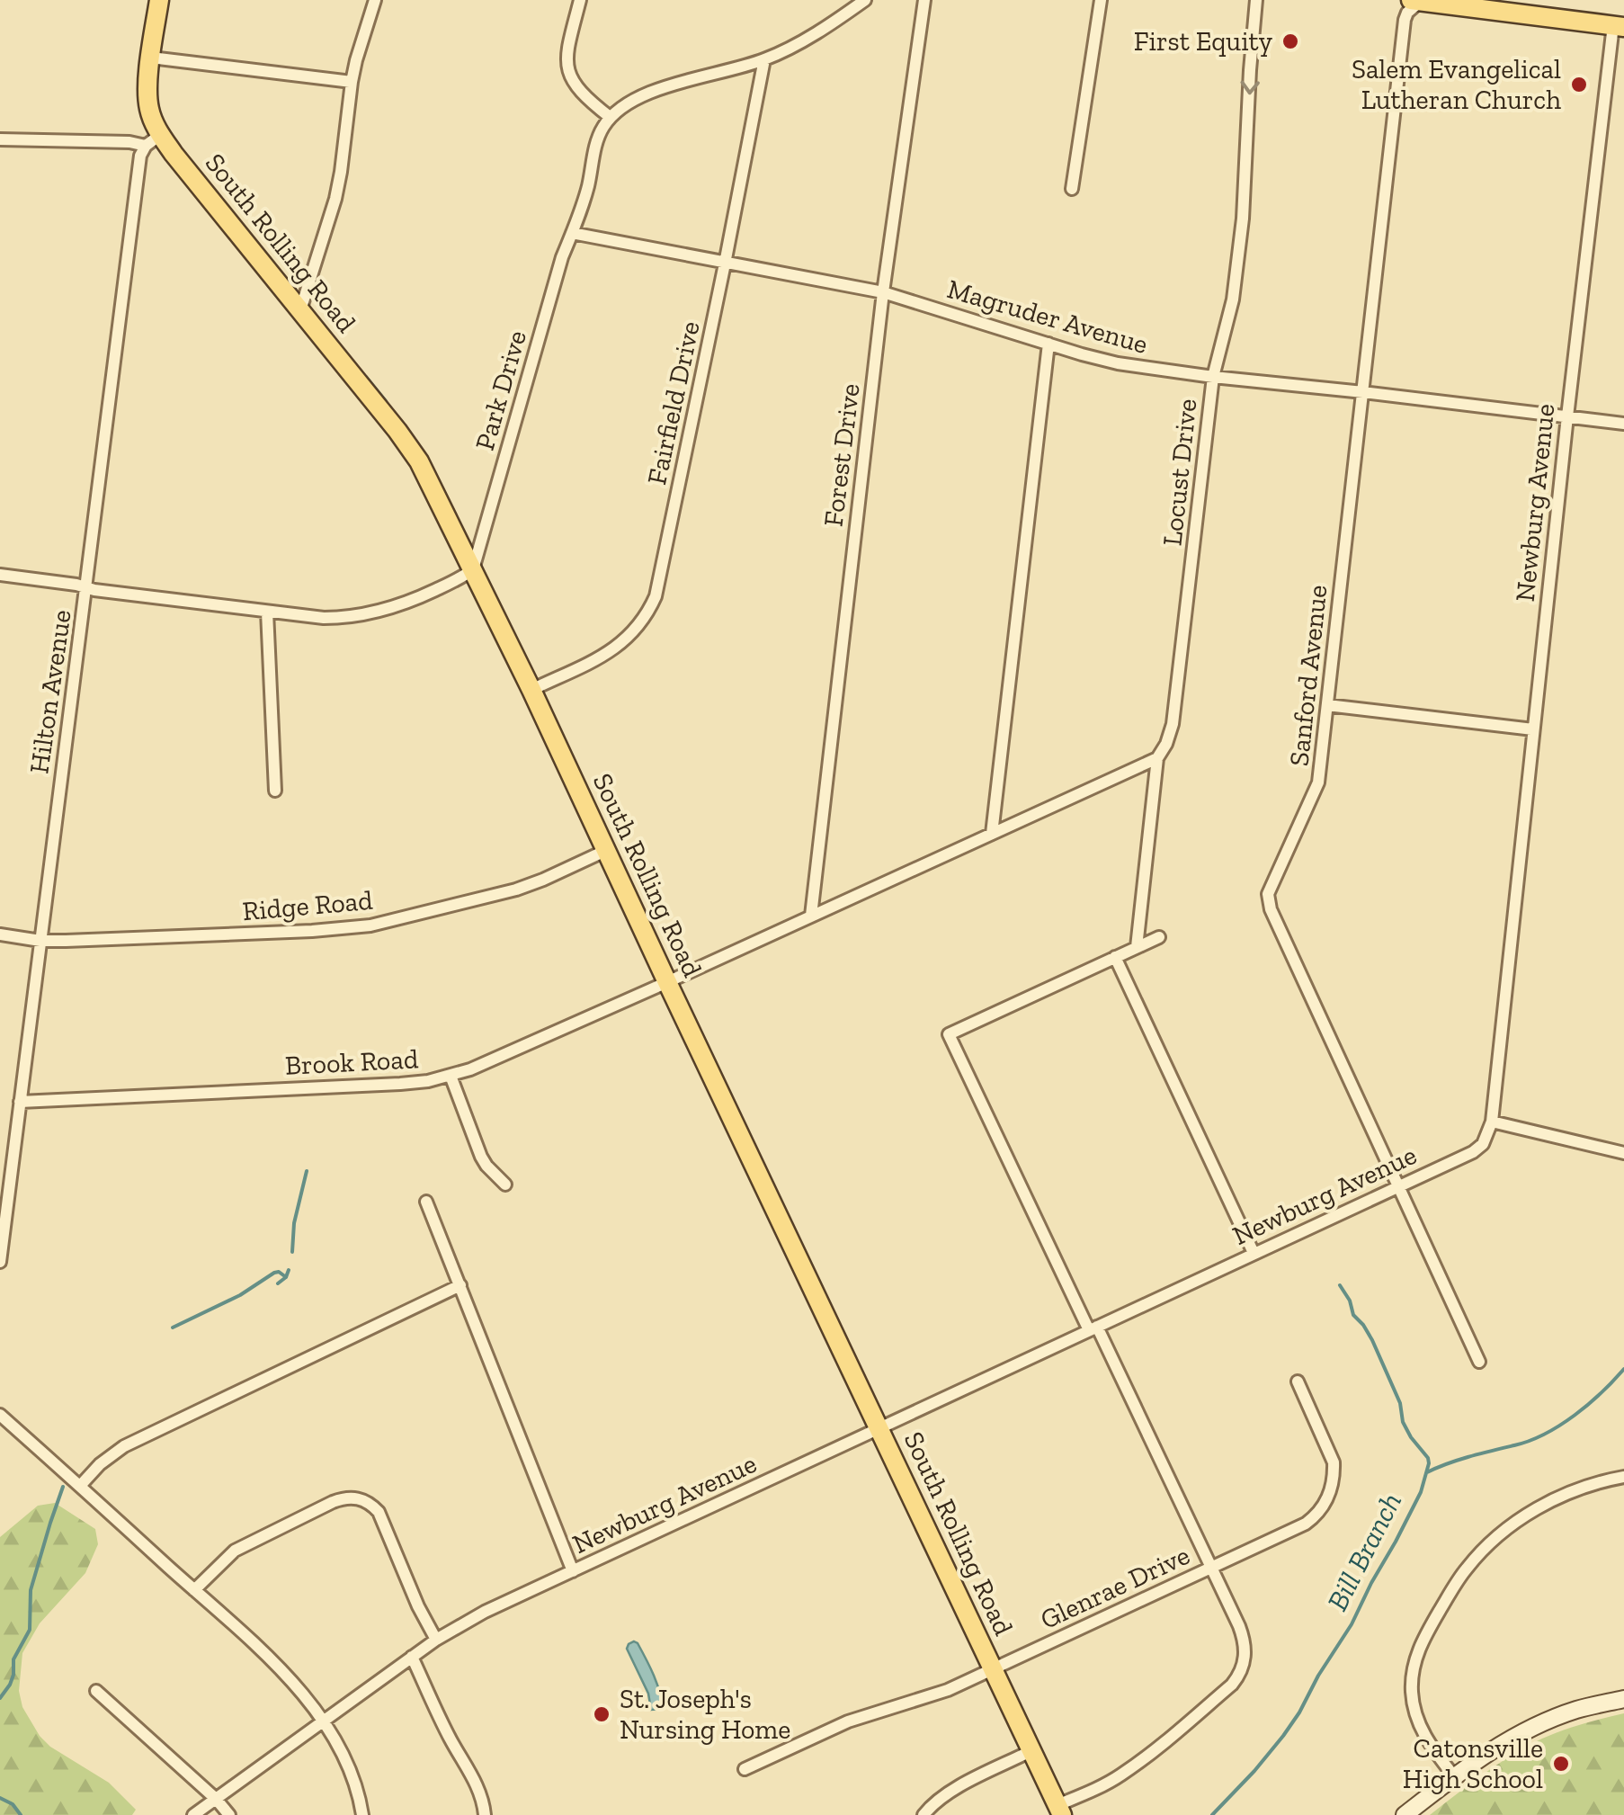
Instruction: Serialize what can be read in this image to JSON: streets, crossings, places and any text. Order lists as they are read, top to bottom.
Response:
{
  "streets": {
    "main road": ["South Rolling Road"],
    "street": [
      "Magruder Avenue",
      "Park Drive",
      "Fairfield Drive",
      "Forest Drive",
      "Locust Drive",
      "Newburg Avenue",
      "Sanford Avenue",
      "Hilton Avenue",
      "Ridge Road",
      "Brook Road",
      "Glenrae Drive"
    ]
  },
  "crossings": [
    ["South Rolling Road", "Park Drive"],
    ["South Rolling Road", "Fairfield Drive"],
    ["South Rolling Road", "Newburg Avenue"],
    ["South Rolling Road", "Hilton Avenue"],
    ["South Rolling Road", "Ridge Road"],
    ["South Rolling Road", "Brook Road"],
    ["South Rolling Road", "Glenrae Drive"],
    ["Magruder Avenue", "Park Drive"],
    ["Magruder Avenue", "Fairfield Drive"],
    ["Magruder Avenue", "Forest Drive"],
    ["Magruder Avenue", "Locust Drive"],
    ["Magruder Avenue", "Newburg Avenue"],
    ["Magruder Avenue", "Sanford Avenue"],
    ["Forest Drive", "Brook Road"],
    ["Locust Drive", "Brook Road"],
    ["Newburg Avenue", "Sanford Avenue"],
    ["Hilton Avenue", "Ridge Road"],
    ["Hilton Avenue", "Brook Road"]
  ],
  "one_way": ["Locust Drive"],
  "water": ["Bill Branch"],
  "places": [
    "First Equity",
    "Salem Evangelical Lutheran Church",
    "St. Joseph's Nursing Home",
    "Catonsville High School"
  ]
}
